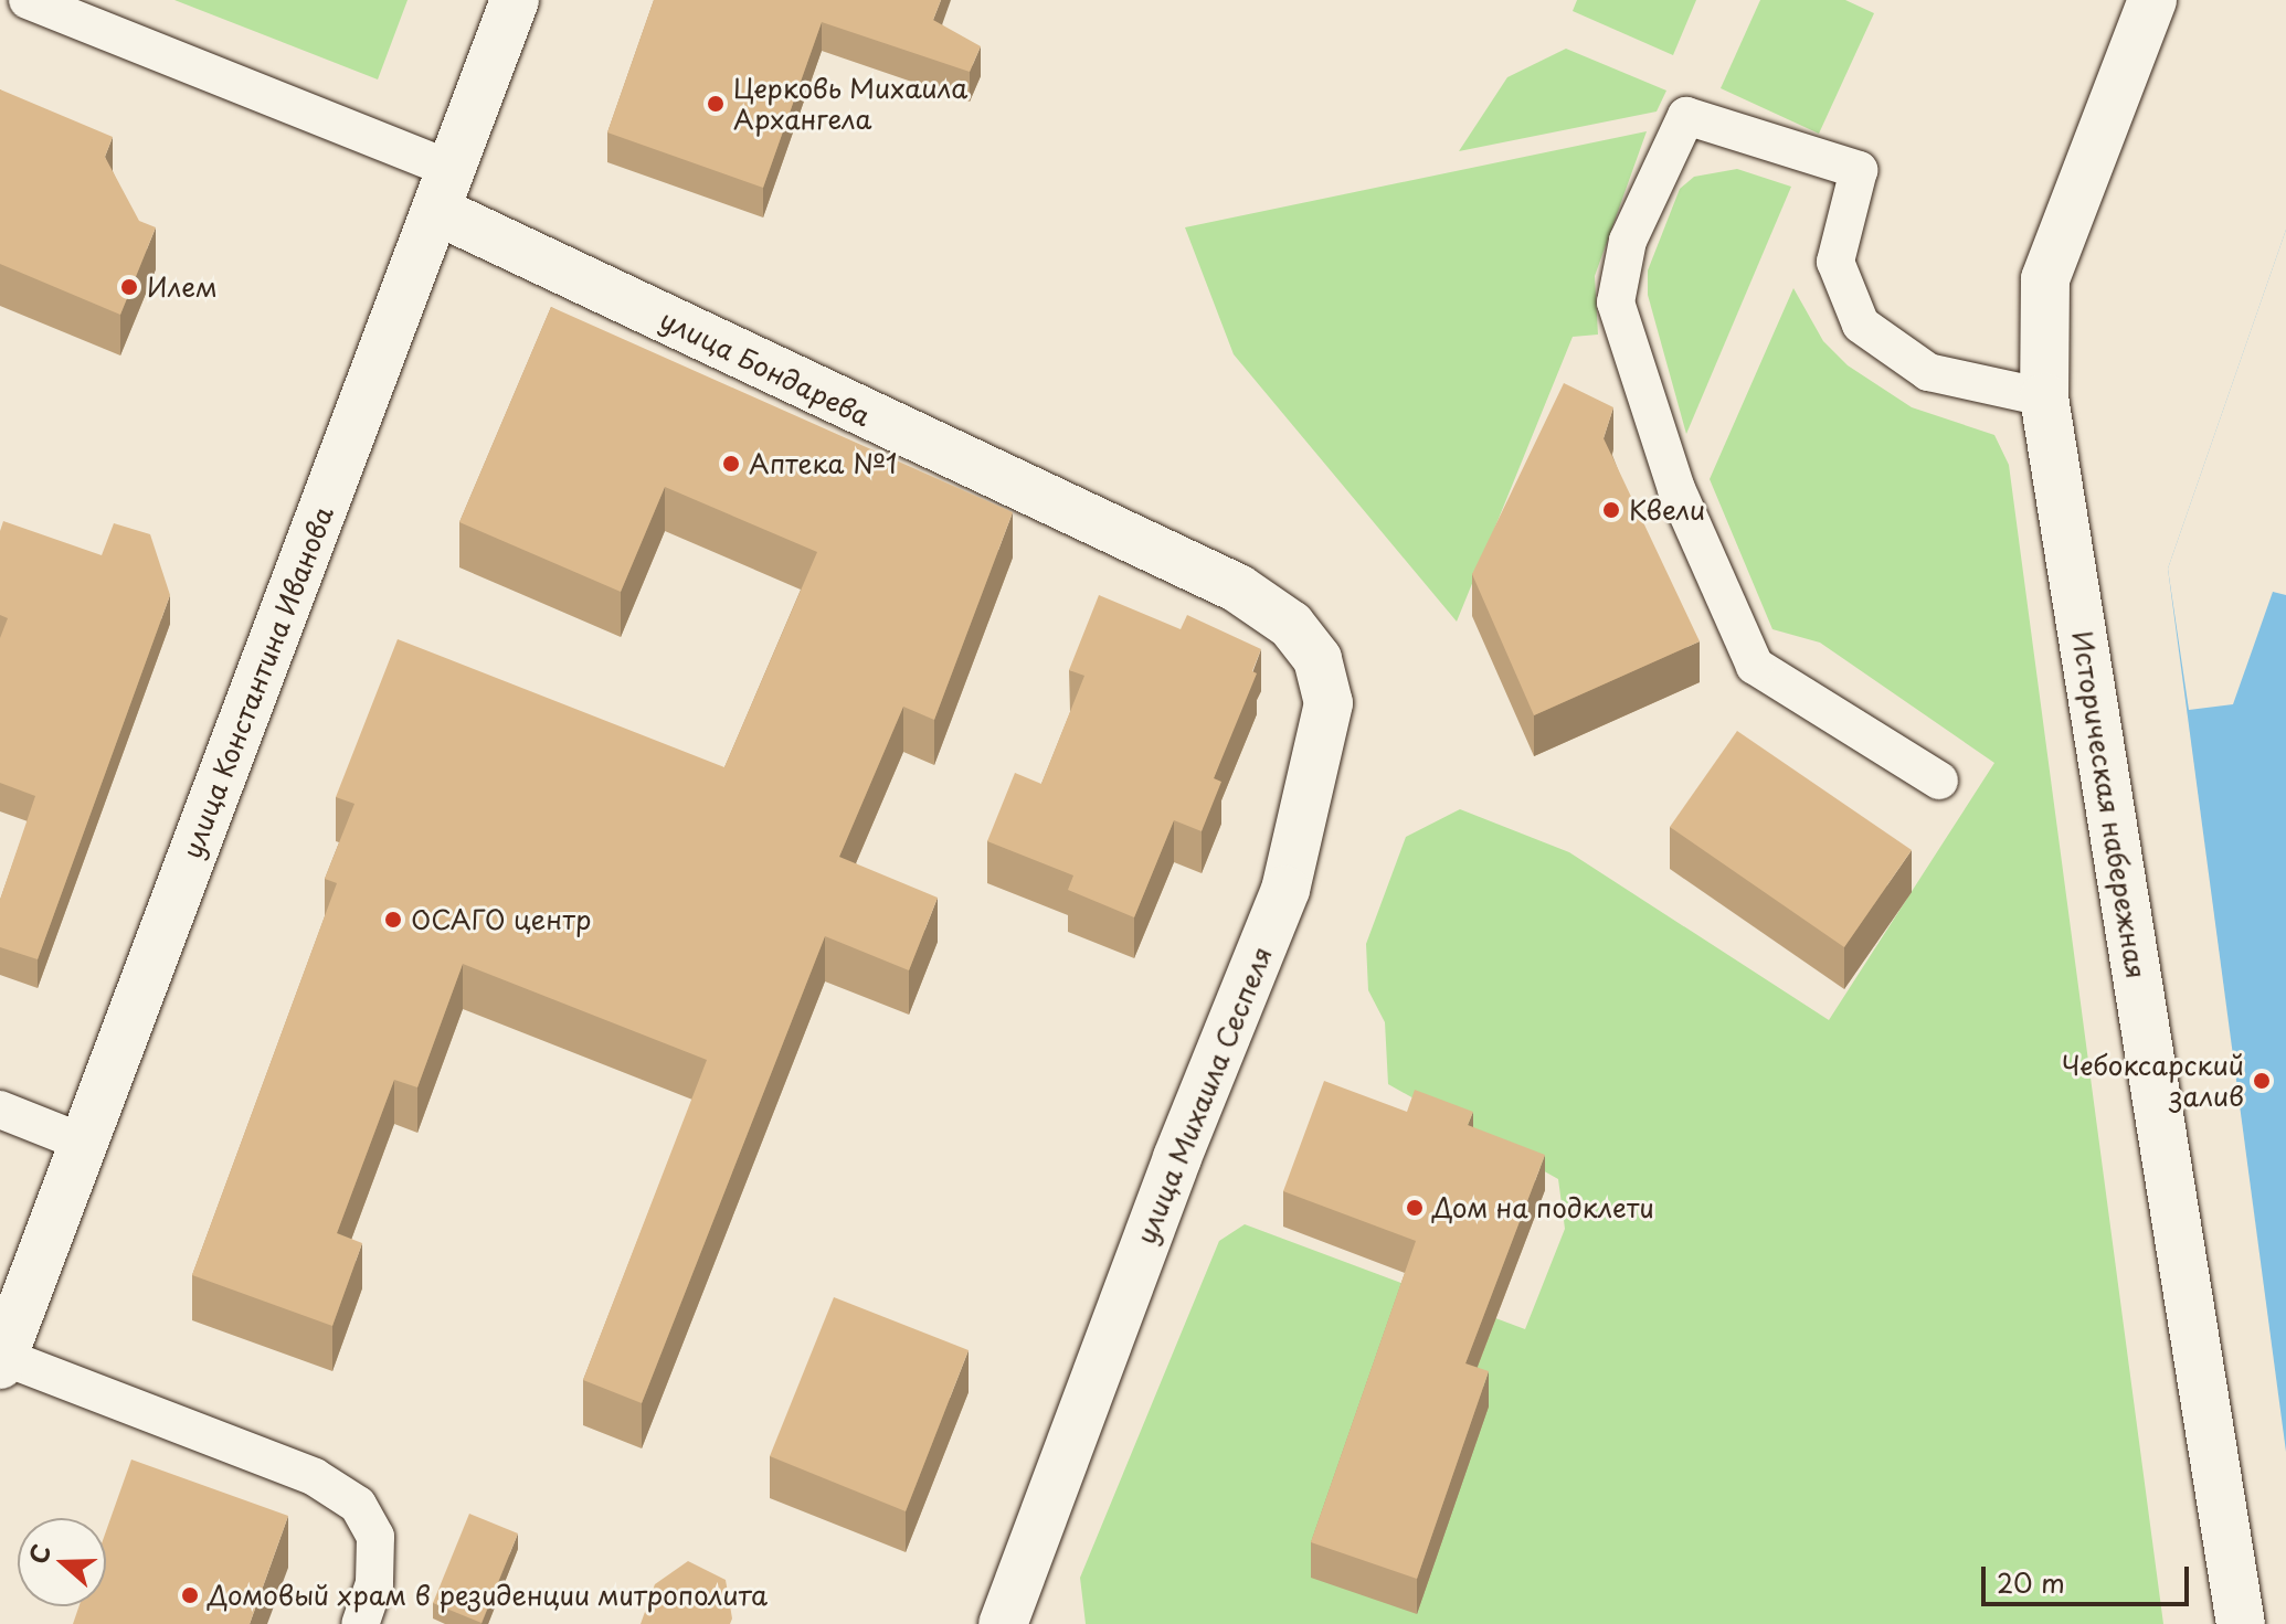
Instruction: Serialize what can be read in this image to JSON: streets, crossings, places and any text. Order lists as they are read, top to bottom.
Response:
{
  "streets": {
    "street": [
      "улица Бондарева",
      "улица Константина Иванова",
      "Историческая набережная",
      "улица Михаила Сеспеля"
    ]
  },
  "crossings": [
    ["улица Бондарева", "улица Константина Иванова"],
    ["улица Бондарева", "улица Михаила Сеспеля"]
  ],
  "places": [
    "Церковь Михаила Архангела",
    "Илем",
    "Аптека №1",
    "Квели",
    "ОСАГО центр",
    "Чебоксарский залив",
    "Дом на подклети",
    "Домовый храм в резиденции митрополита"
  ],
  "scale_bar": "20 m",
  "north": "left"
}
